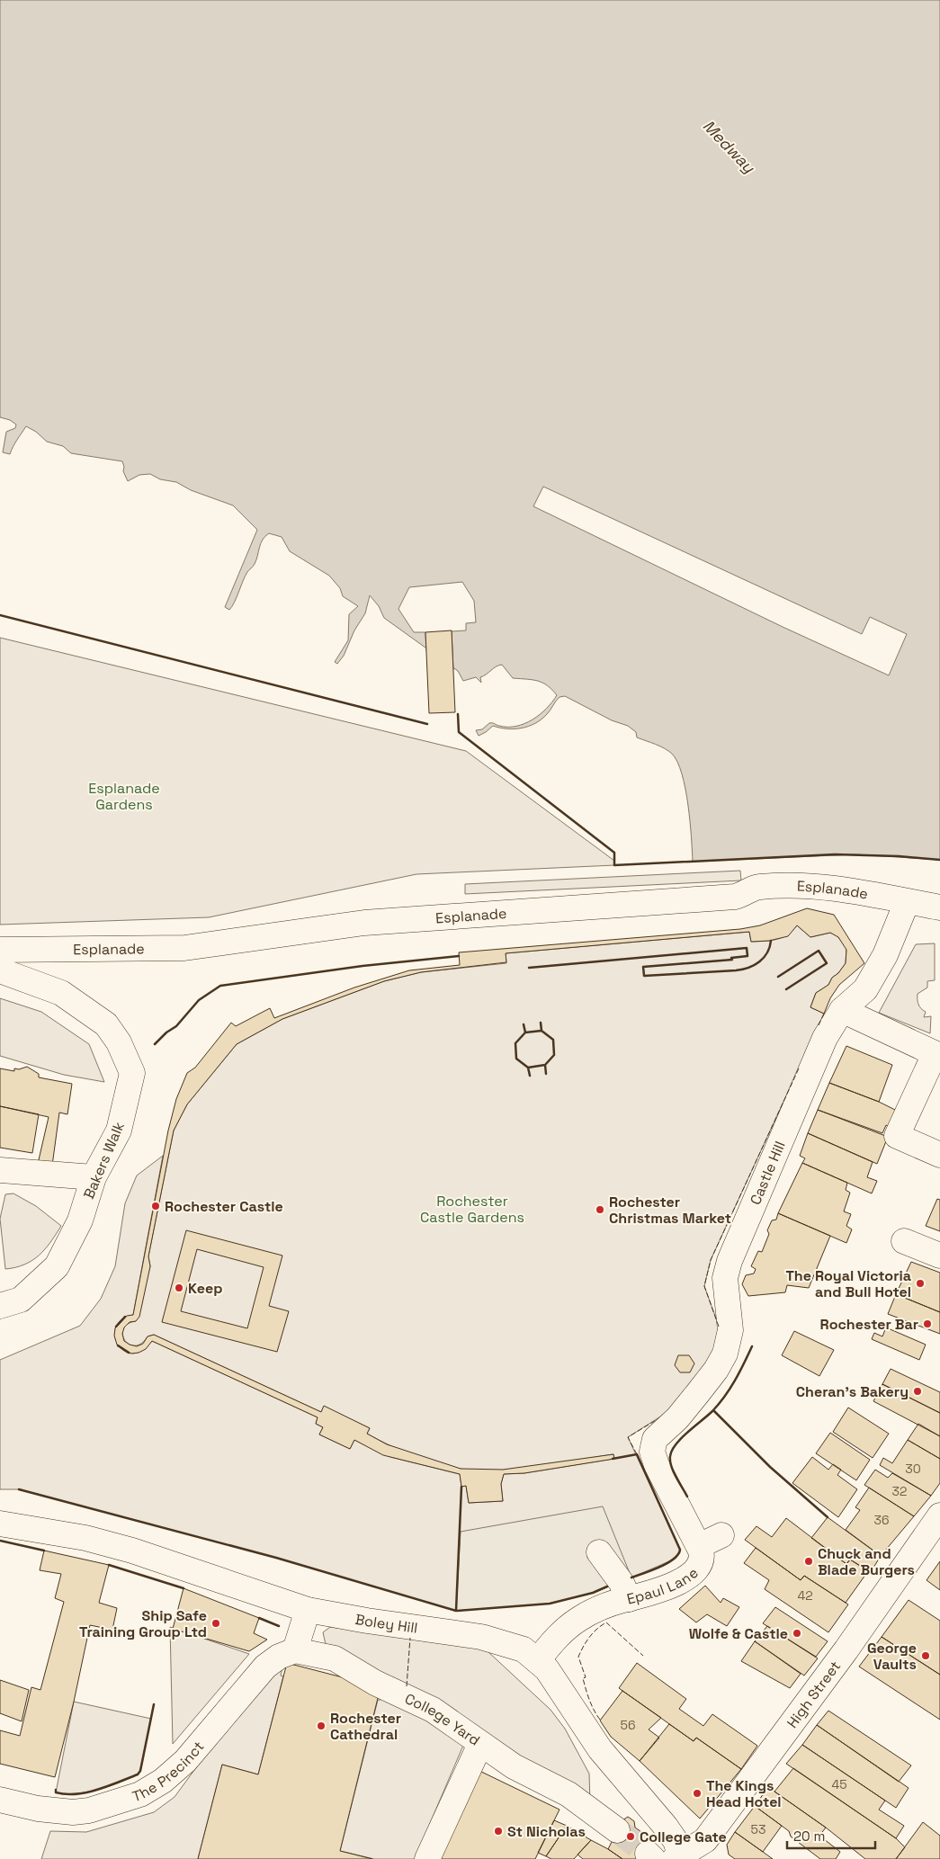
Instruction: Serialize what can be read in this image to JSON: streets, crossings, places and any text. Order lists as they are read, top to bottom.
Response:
{
  "streets": {
    "street": [
      "Esplanade",
      "Bakers Walk",
      "Castle Hill",
      "Epaul Lane",
      "Boley Hill",
      "High Street",
      "College Yard",
      "The Precinct"
    ]
  },
  "crossings": [
    ["Esplanade", "Castle Hill"],
    ["Castle Hill", "Epaul Lane"],
    ["Epaul Lane", "Boley Hill"],
    ["Boley Hill", "High Street"],
    ["College Yard", "The Precinct"]
  ],
  "water": ["Medway"],
  "parks": ["Esplanade Gardens", "Rochester Castle Gardens"],
  "places": [
    "Rochester Castle",
    "Rochester Christmas Market",
    "The Royal Victoria and Bull Hotel",
    "Keep",
    "Rochester Bar",
    "Cheran's Bakery",
    "Chuck and Blade Burgers",
    "Ship Safe Training Group Ltd",
    "Wolfe & Castle",
    "George Vaults",
    "Rochester Cathedral",
    "The Kings Head Hotel",
    "St Nicholas",
    "College Gate"
  ],
  "house_numbers": [
    "30",
    "32",
    "36",
    "42",
    "56",
    "45",
    "53"
  ],
  "scale_bar": "20 m"
}
